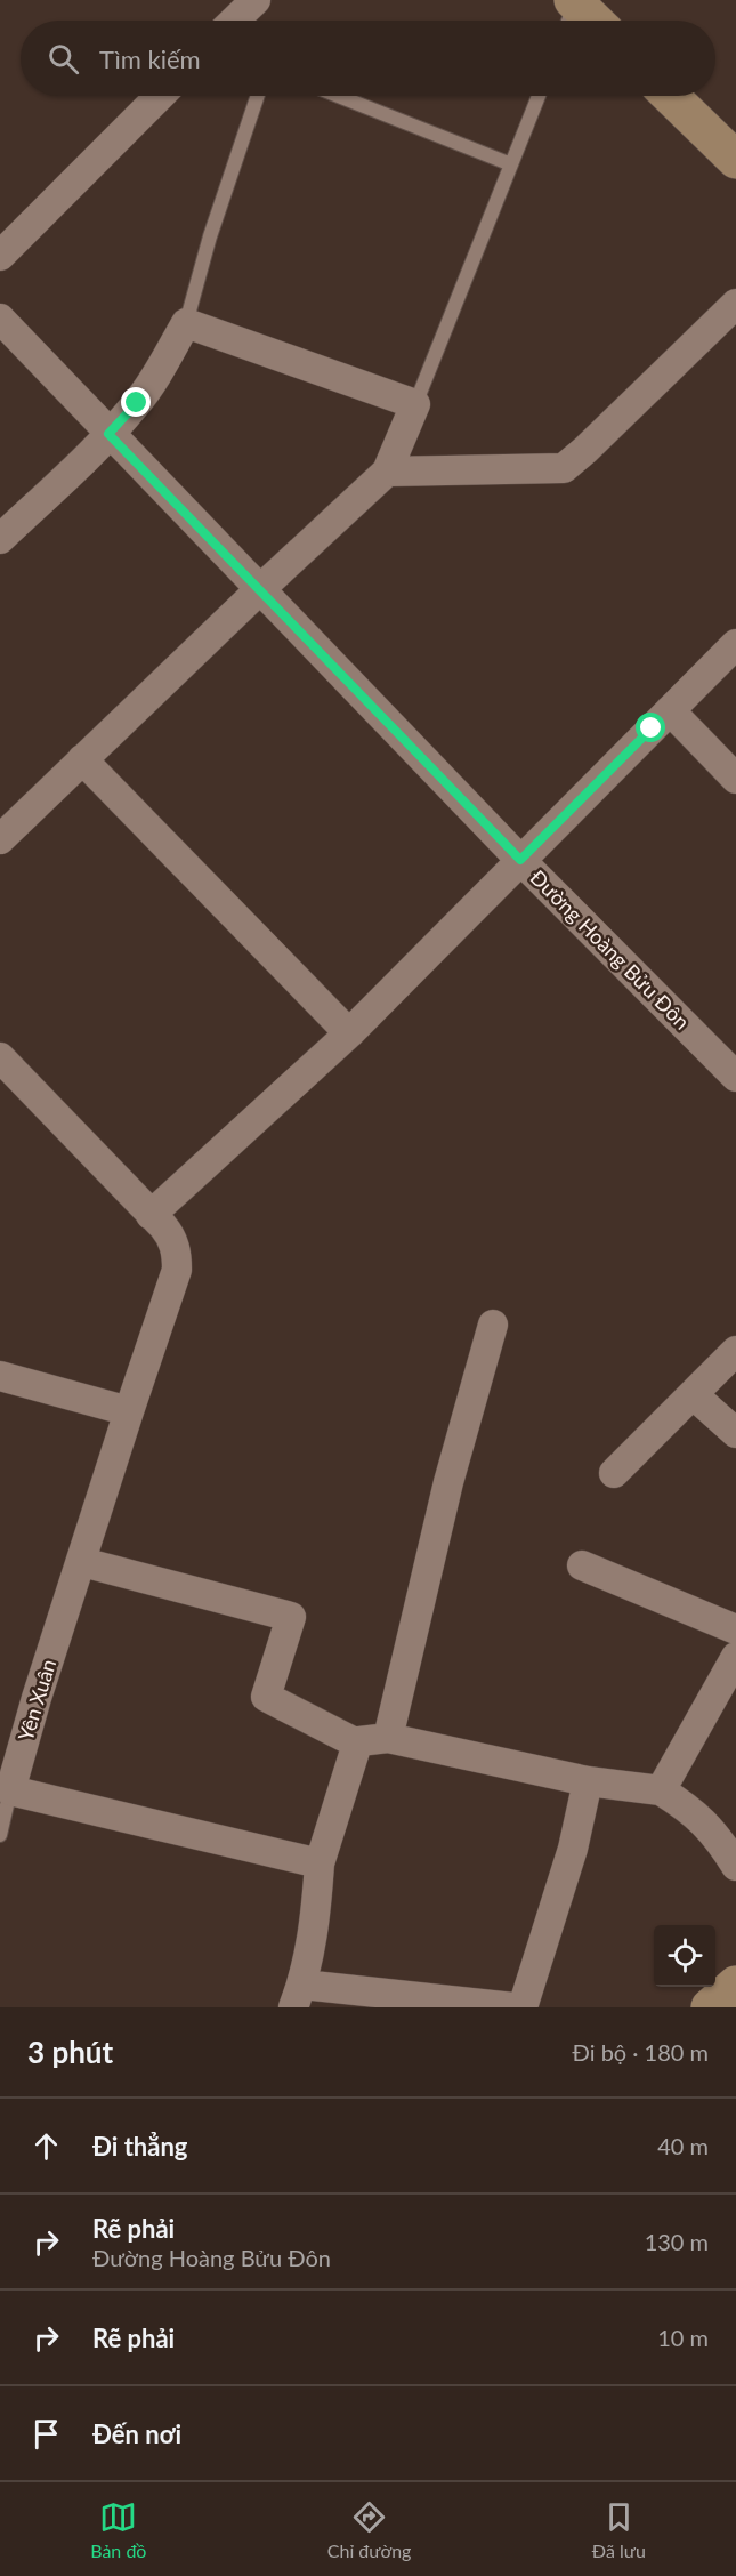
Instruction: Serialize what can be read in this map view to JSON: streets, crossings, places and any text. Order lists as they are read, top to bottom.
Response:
{
  "streets": {
    "street": ["Đường Hoàng Bửu Đôn", "Yên Xuân"]
  },
  "page": {
    "search": "Tìm kiếm",
    "heading": ["3 phút", "Đi bộ · 180 m"],
    "list": [
      ["Đi thẳng", "40 m"],
      ["Rẽ phải", "Đường Hoàng Bửu Đôn", "130 m"],
      ["Rẽ phải", "10 m"],
      "Đến nơi"
    ],
    "nav": ["Bản đồ", "Chỉ đường", "Đã lưu"]
  }
}
